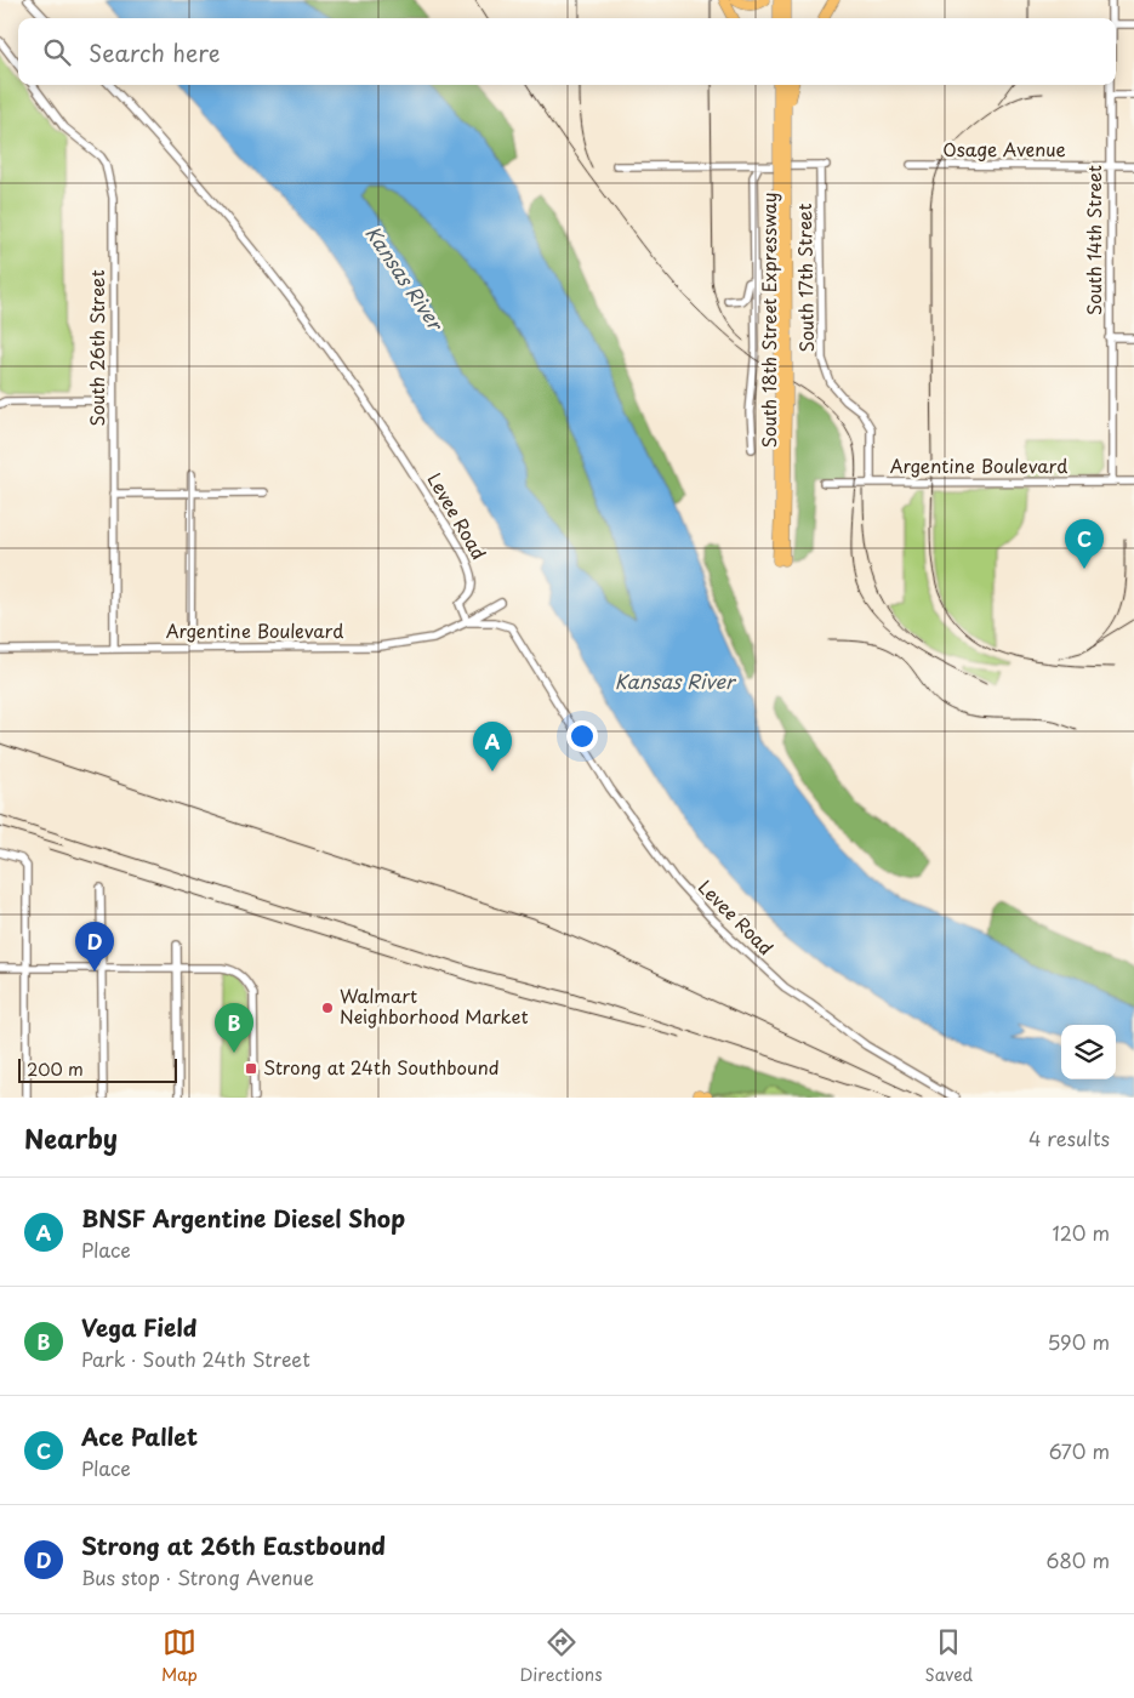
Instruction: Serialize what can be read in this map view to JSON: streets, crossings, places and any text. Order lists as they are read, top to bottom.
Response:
{
  "streets": {
    "highway": ["South 18th Street Expressway"],
    "street": [
      "Osage Avenue",
      "South 14th Street",
      "South 17th Street",
      "South 26th Street",
      "Argentine Boulevard",
      "Levee Road"
    ]
  },
  "crossings": [
    ["Osage Avenue", "South 14th Street"],
    ["South 14th Street", "Argentine Boulevard"],
    ["South 17th Street", "Argentine Boulevard"],
    ["South 26th Street", "Argentine Boulevard"],
    ["Argentine Boulevard", "Levee Road"]
  ],
  "water": ["Kansas River"],
  "places": {
    "other": ["Walmart Neighborhood Market"],
    "transit": ["Strong at 24th Southbound"]
  },
  "scale_bar": "200 m",
  "page": {
    "search": "Search here",
    "pins": [
      "C",
      "A",
      "D",
      "B"
    ],
    "scale": "200 m",
    "heading": ["Nearby", "4 results"],
    "list": [
      {
        "mark": "A",
        "name": "BNSF Argentine Diesel Shop",
        "note": "Place",
        "value": "120 m"
      },
      {
        "mark": "B",
        "name": "Vega Field",
        "note": "Park · South 24th Street",
        "value": "590 m"
      },
      {
        "mark": "C",
        "name": "Ace Pallet",
        "note": "Place",
        "value": "670 m"
      },
      {
        "mark": "D",
        "name": "Strong at 26th Eastbound",
        "note": "Bus stop · Strong Avenue",
        "value": "680 m"
      }
    ],
    "nav": ["Map", "Directions", "Saved"]
  }
}
